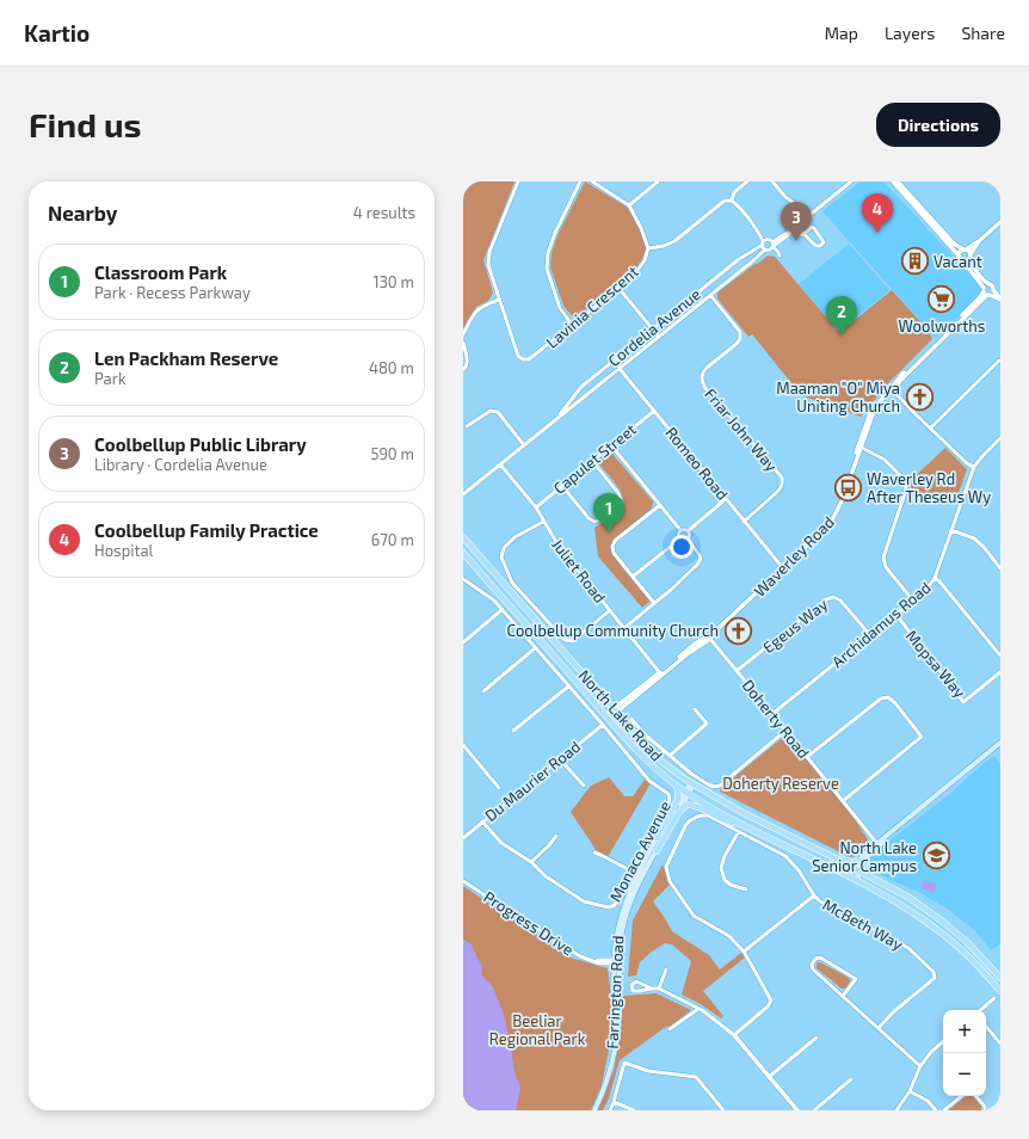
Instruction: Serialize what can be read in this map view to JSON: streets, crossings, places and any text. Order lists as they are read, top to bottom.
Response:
{
  "streets": {
    "main road": ["North Lake Road", "Farrington Road"],
    "street": [
      "Lavinia Crescent",
      "Cordelia Avenue",
      "Friar John Way",
      "Capulet Street",
      "Romeo Road",
      "Waverley Road",
      "Juliet Road",
      "Archidamus Road",
      "Egeus Way",
      "Mopsa Way",
      "Doherty Road",
      "Du Maurier Road",
      "Monaco Avenue",
      "Progress Drive",
      "McBeth Way"
    ]
  },
  "crossings": [
    ["Cordelia Avenue", "Friar John Way"],
    ["Cordelia Avenue", "Romeo Road"],
    ["Cordelia Avenue", "Juliet Road"],
    ["Friar John Way", "Romeo Road"],
    ["Capulet Street", "Romeo Road"],
    ["Capulet Street", "Juliet Road"],
    ["Romeo Road", "Waverley Road"],
    ["Waverley Road", "Juliet Road"],
    ["Waverley Road", "North Lake Road"],
    ["Waverley Road", "Doherty Road"],
    ["Archidamus Road", "Egeus Way"],
    ["Archidamus Road", "Mopsa Way"],
    ["Archidamus Road", "Doherty Road"],
    ["Egeus Way", "Doherty Road"],
    ["North Lake Road", "Farrington Road"],
    ["Du Maurier Road", "Monaco Avenue"],
    ["Progress Drive", "Farrington Road"]
  ],
  "parks": ["Doherty Reserve", "Beeliar Regional Park"],
  "places": {
    "building": ["Vacant"],
    "supermarket": ["Woolworths"],
    "church": ["Maaman \"O\" Miya Uniting Church", "Coolbellup Community Church"],
    "bus stop": ["Waverley Rd After Theseus Wy"],
    "school or university": ["North Lake Senior Campus"]
  },
  "page": {
    "header": "Kartio",
    "nav": ["Map", "Layers", "Share"],
    "buttons": "Directions",
    "title": "Find us",
    "heading": ["Nearby", "4 results"],
    "pins": [
      "4",
      "3",
      "2",
      "1"
    ],
    "list": [
      {
        "mark": "1",
        "name": "Classroom Park",
        "note": "Park · Recess Parkway",
        "value": "130 m"
      },
      {
        "mark": "2",
        "name": "Len Packham Reserve",
        "note": "Park",
        "value": "480 m"
      },
      {
        "mark": "3",
        "name": "Coolbellup Public Library",
        "note": "Library · Cordelia Avenue",
        "value": "590 m"
      },
      {
        "mark": "4",
        "name": "Coolbellup Family Practice",
        "note": "Hospital",
        "value": "670 m"
      }
    ],
    "map_buttons": ["+", "−"]
  }
}
